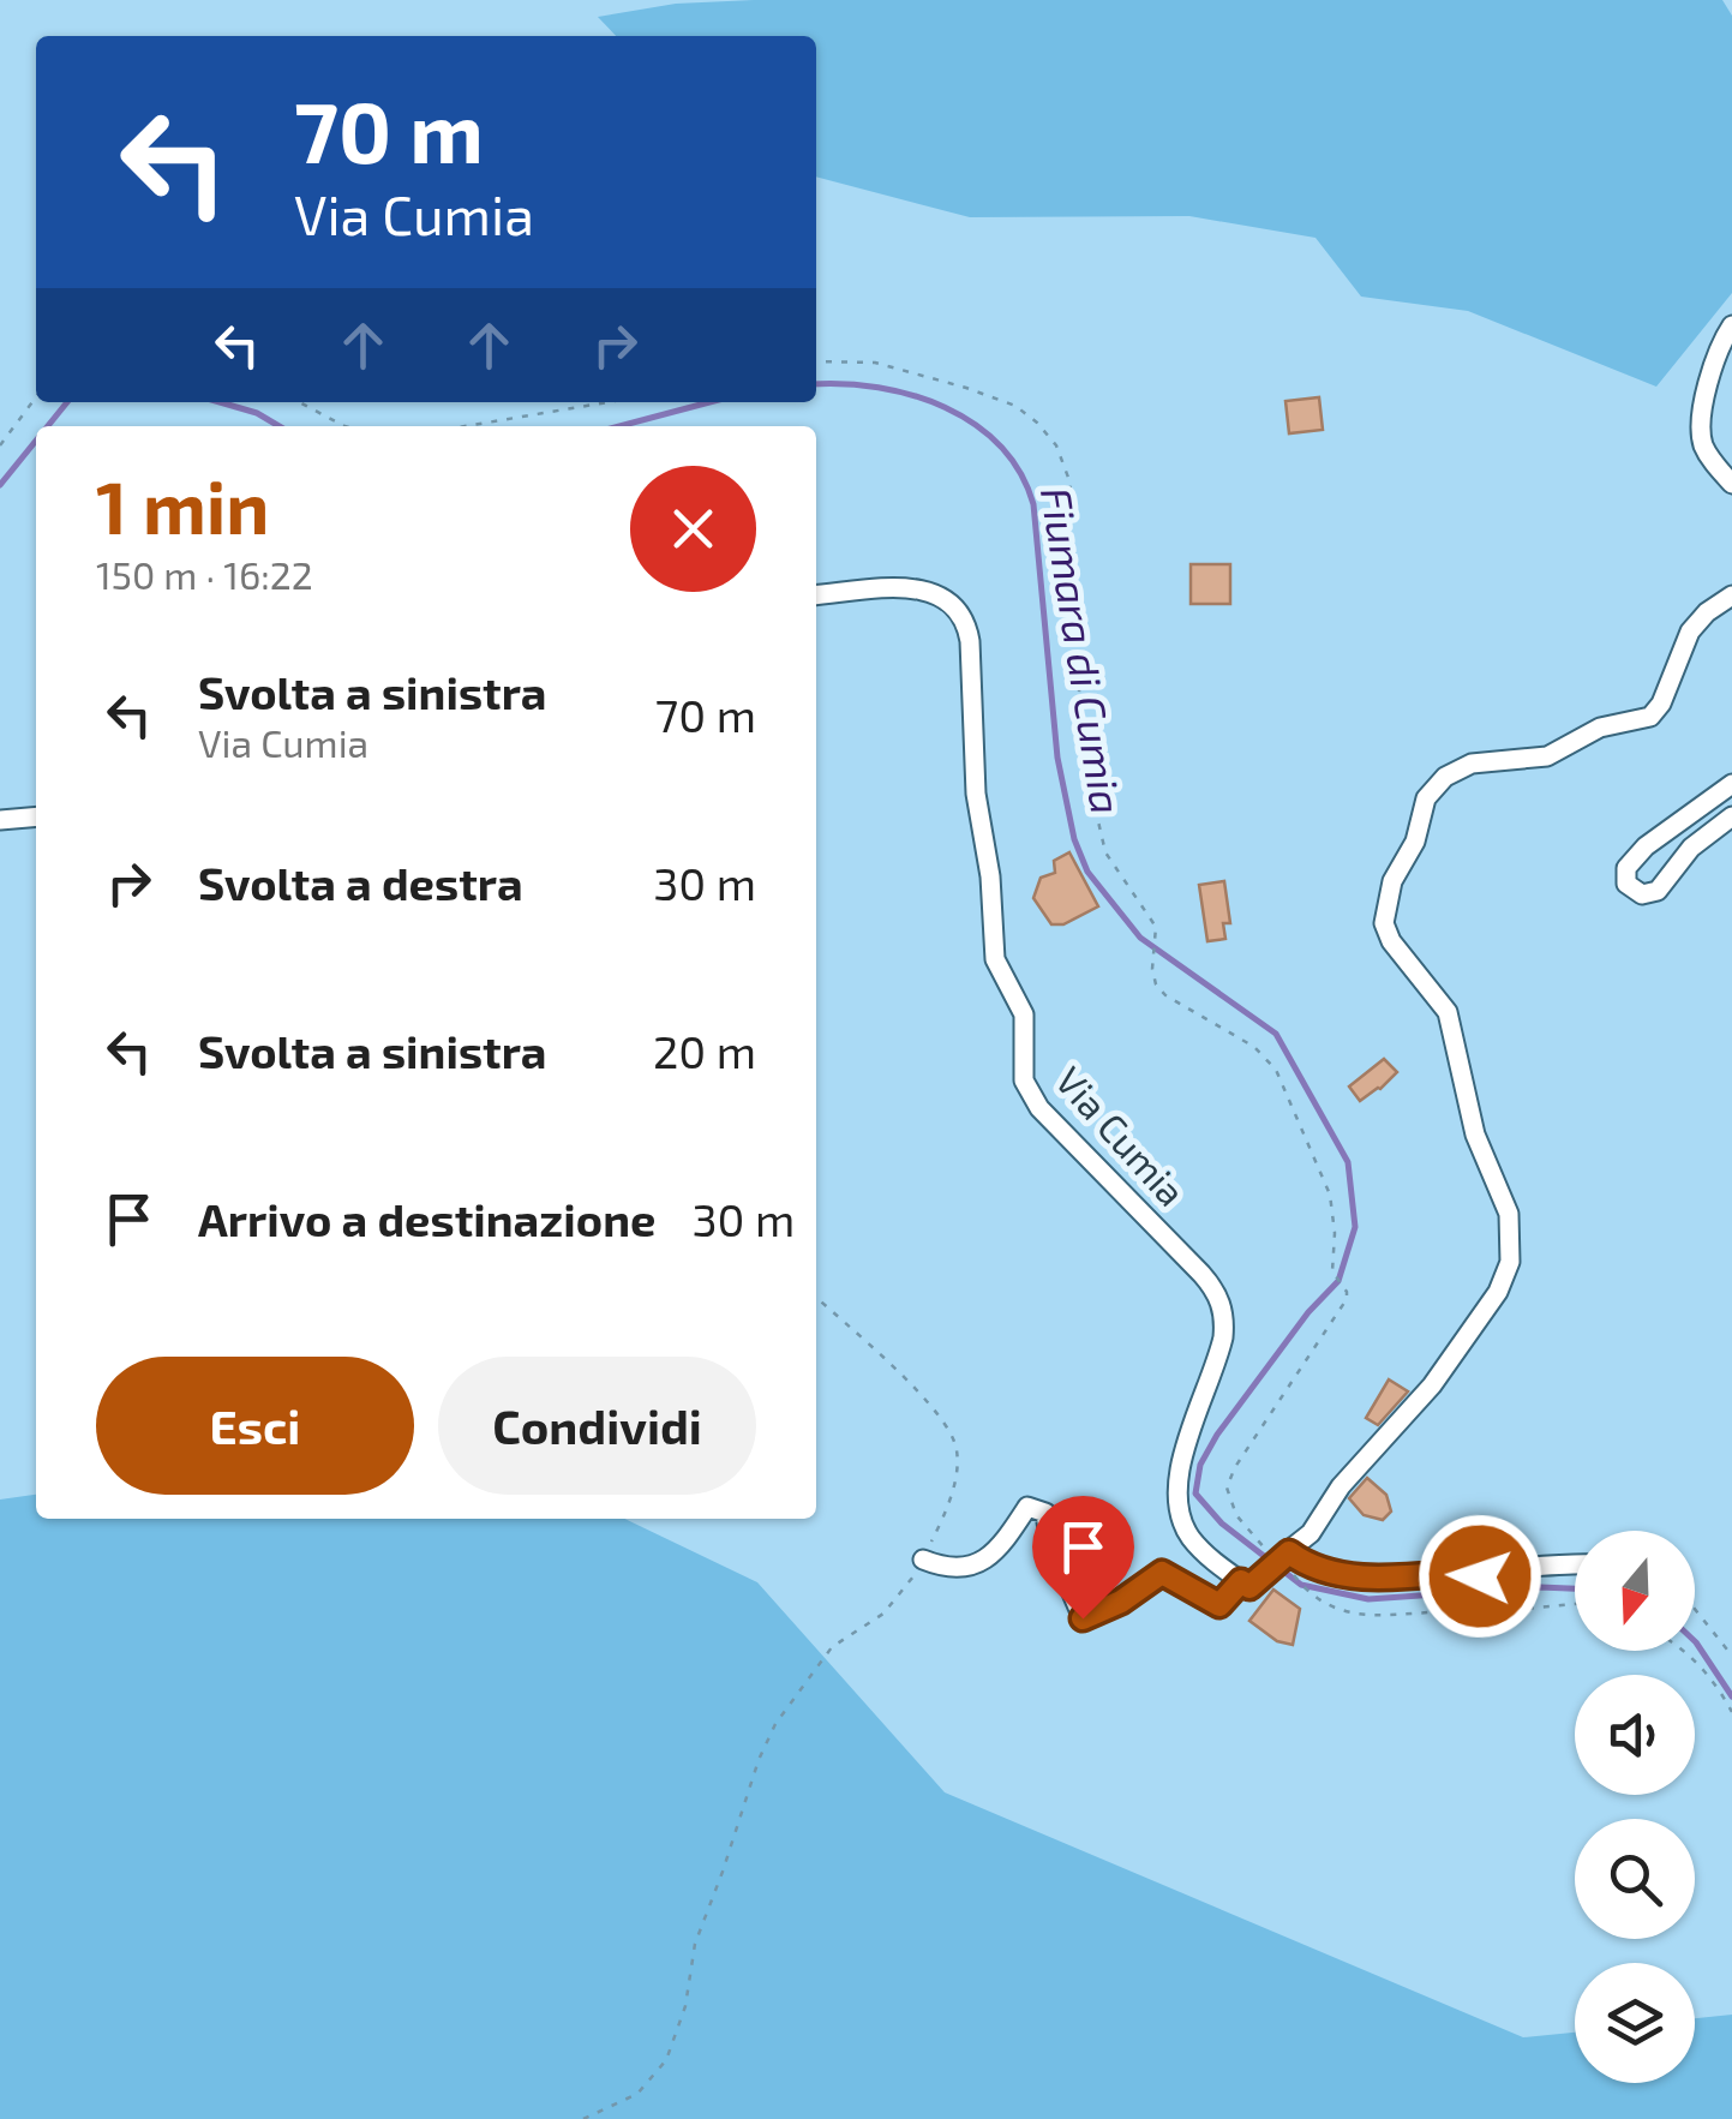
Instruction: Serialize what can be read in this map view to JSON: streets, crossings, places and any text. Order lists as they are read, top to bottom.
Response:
{
  "streets": {
    "street": ["Via Cumia"]
  },
  "water": ["Fiumara di Cumia"],
  "north": "bottom",
  "page": {
    "turn": ["70 m", "Via Cumia"],
    "heading": ["1 min", "150 m · 16:22"],
    "list": [
      {
        "name": "Svolta a sinistra",
        "note": "Via Cumia",
        "value": "70 m"
      },
      {
        "name": "Svolta a destra",
        "value": "30 m"
      },
      {
        "name": "Svolta a sinistra",
        "value": "20 m"
      },
      {
        "name": "Arrivo a destinazione",
        "value": "30 m"
      }
    ],
    "buttons": ["Esci", "Condividi"]
  }
}
